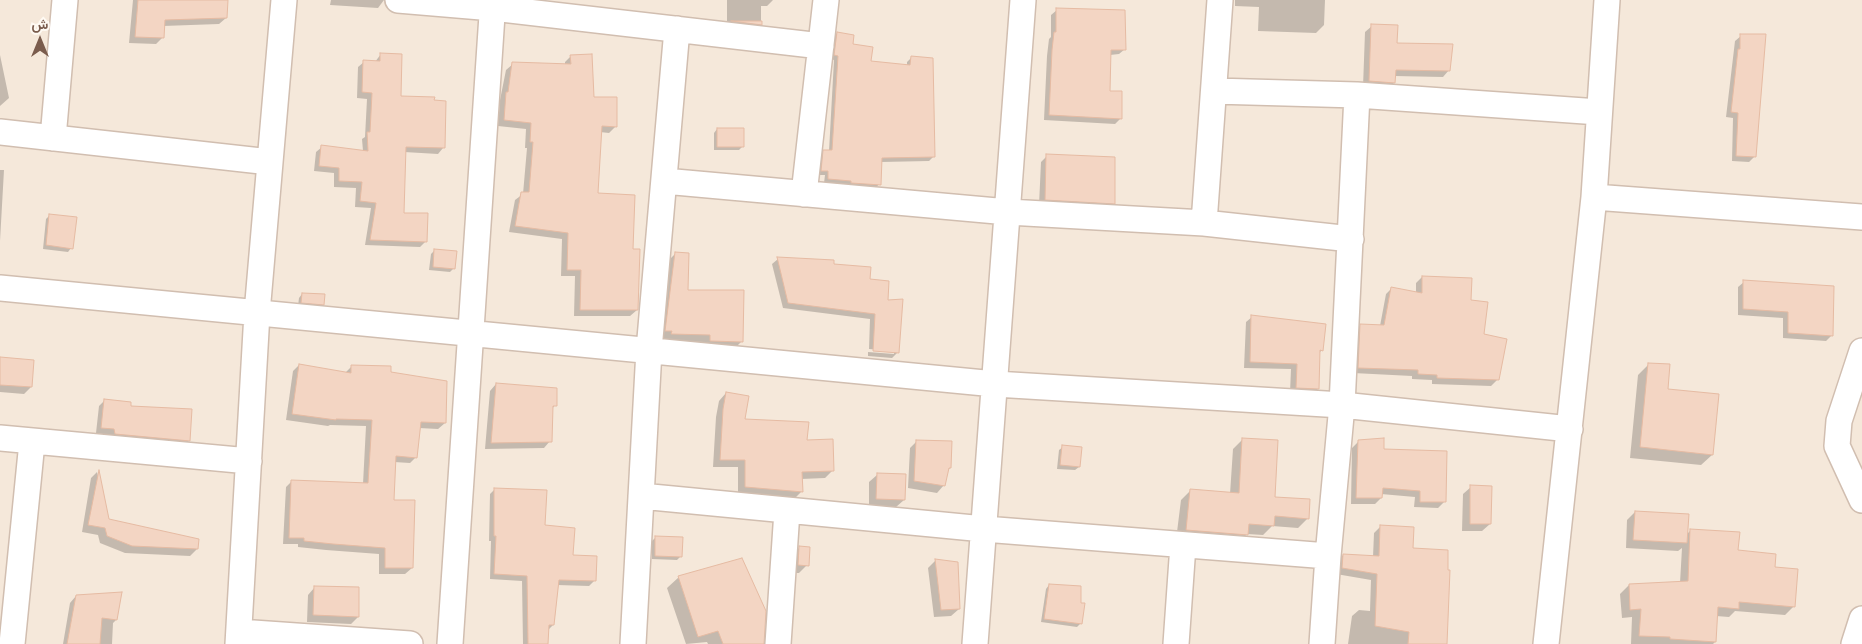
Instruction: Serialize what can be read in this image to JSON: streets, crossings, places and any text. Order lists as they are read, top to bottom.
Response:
{
  "north": "top"
}
